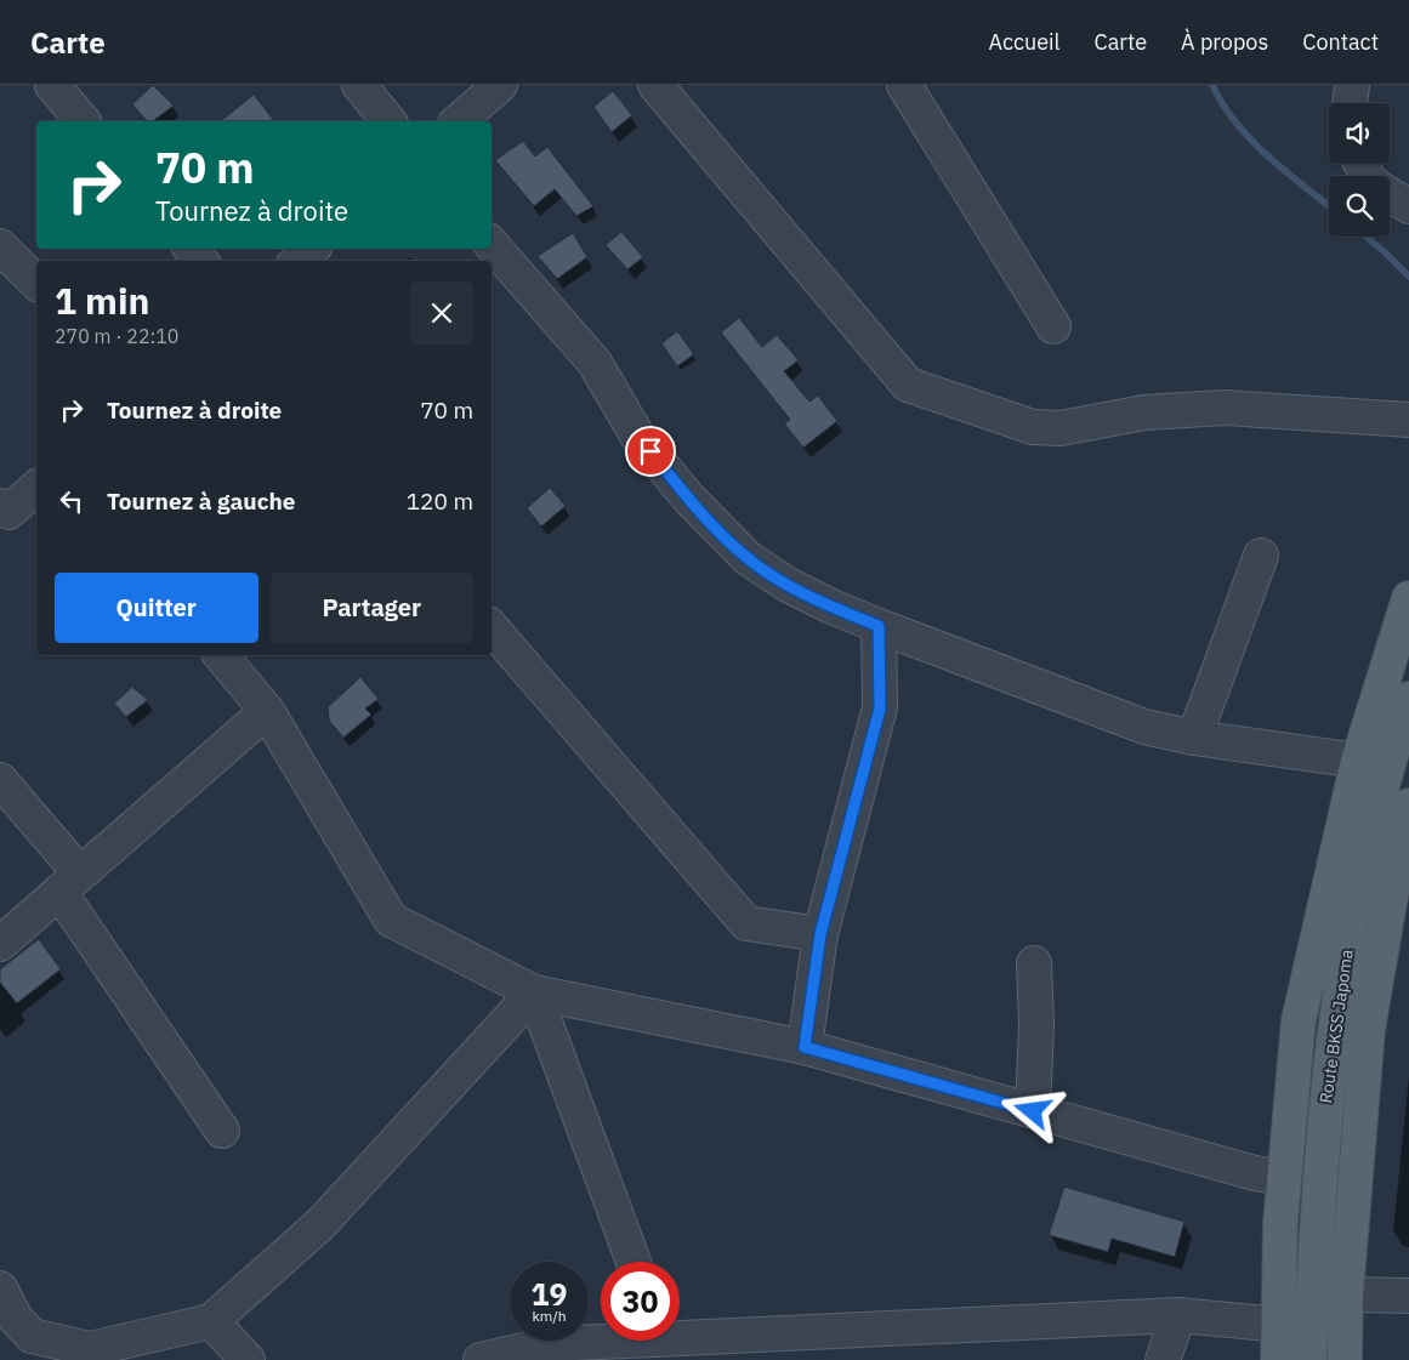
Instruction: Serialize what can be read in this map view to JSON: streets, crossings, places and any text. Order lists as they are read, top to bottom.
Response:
{
  "streets": {
    "main road": ["Route BKSS Japoma"]
  },
  "page": {
    "header": "Carte",
    "nav": [
      "Accueil",
      "Carte",
      "À propos",
      "Contact"
    ],
    "turn": ["70 m", "Tournez à droite"],
    "heading": ["1 min", "270 m · 22:10"],
    "list": [
      {
        "name": "Tournez à droite",
        "value": "70 m"
      },
      {
        "name": "Tournez à gauche",
        "value": "120 m"
      }
    ],
    "buttons": ["Quitter", "Partager"],
    "speed": "19 km/h",
    "limit": "30"
  }
}
